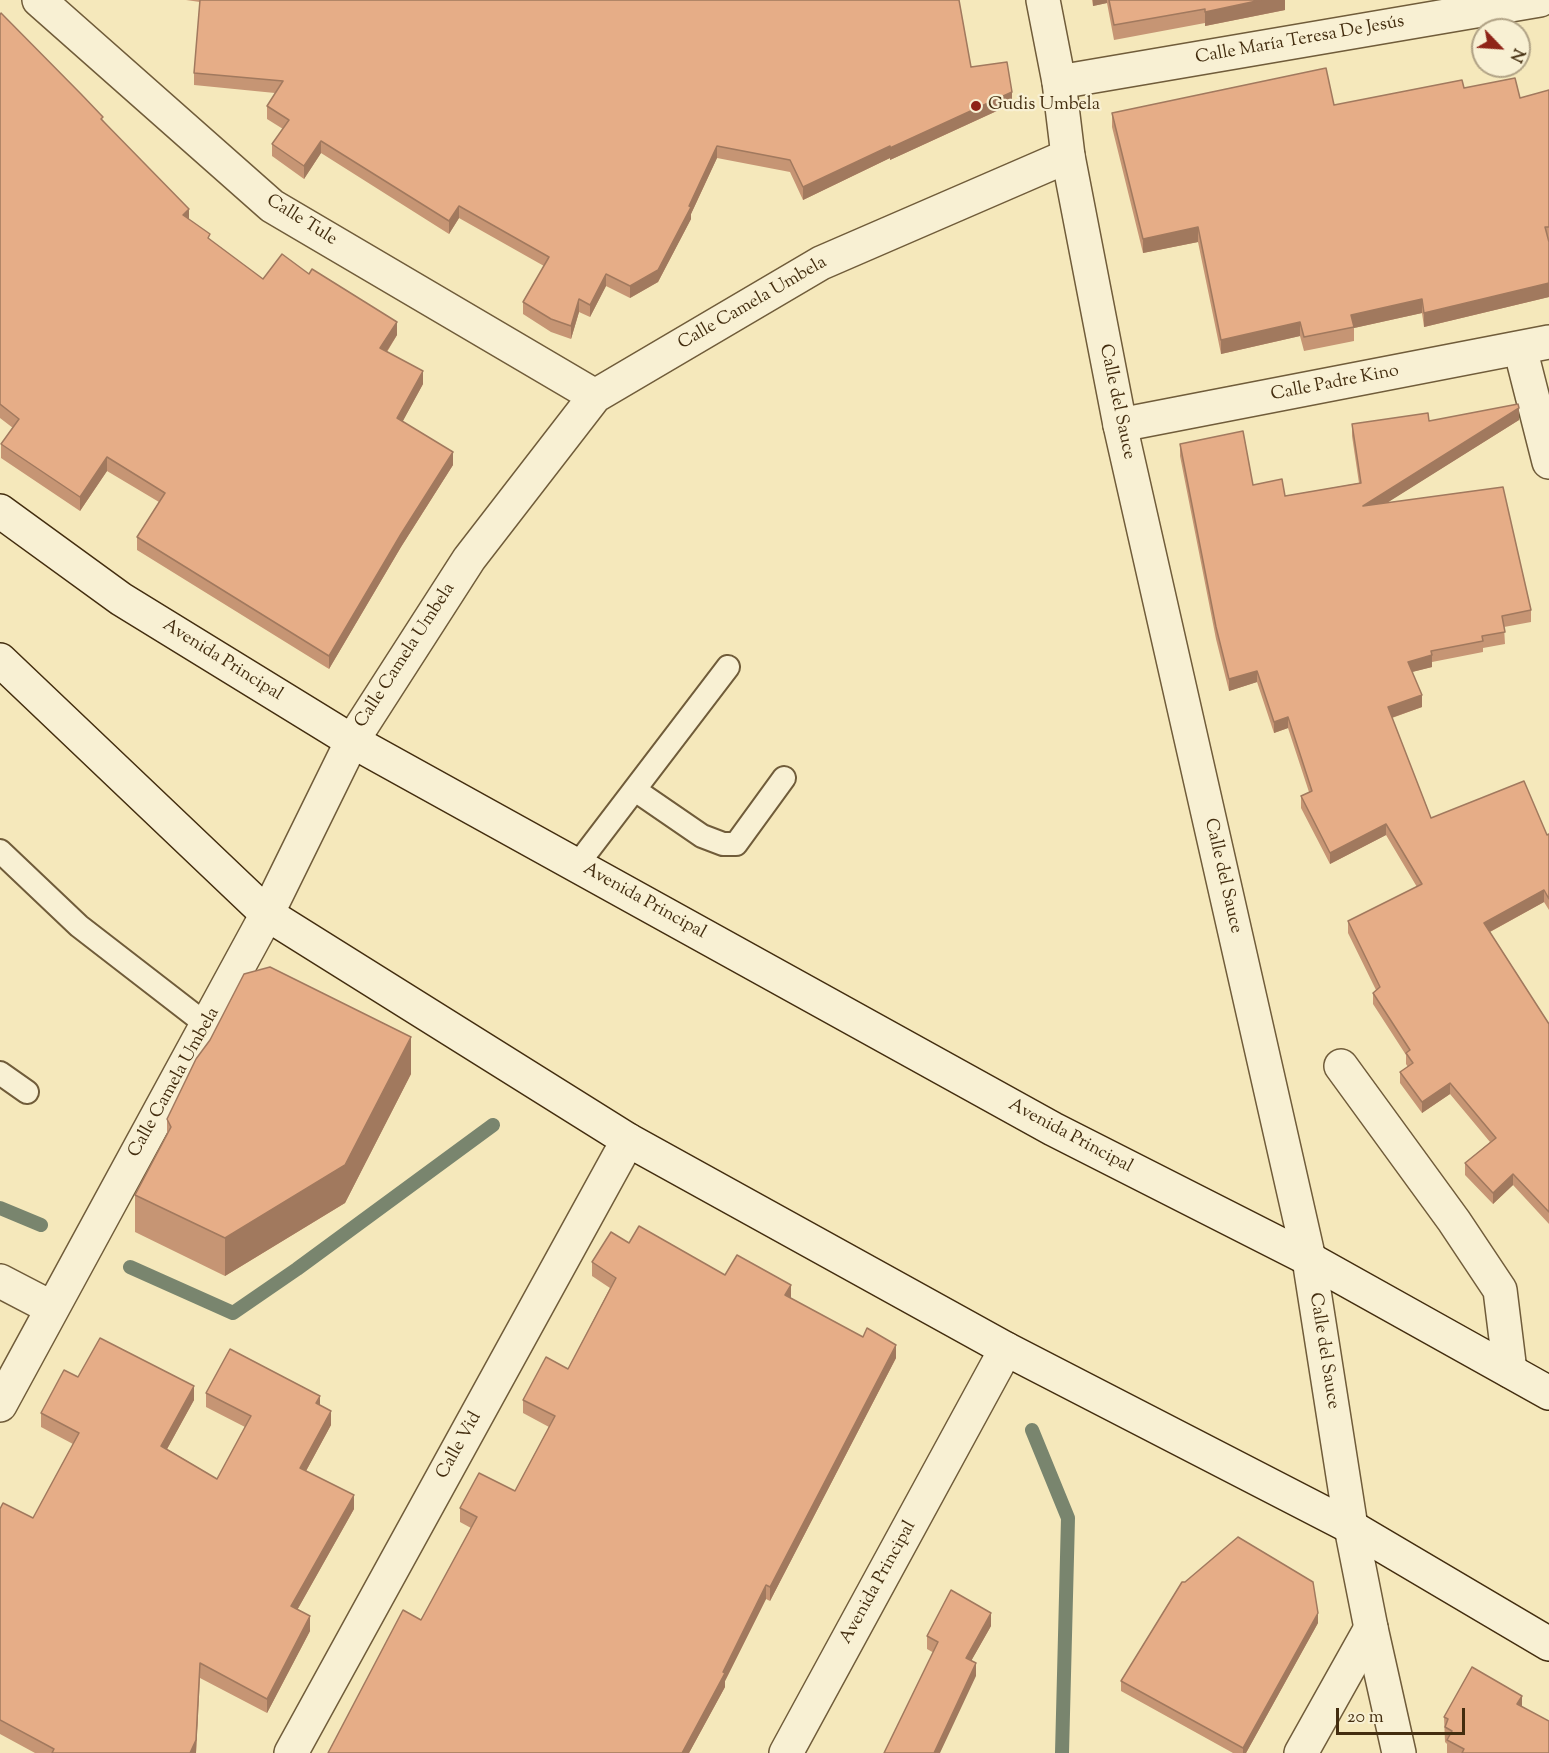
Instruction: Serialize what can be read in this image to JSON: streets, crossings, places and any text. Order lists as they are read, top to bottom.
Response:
{
  "streets": {
    "street": [
      "Calle María Teresa De Jesús",
      "Calle Tule",
      "Calle Camela Umbela",
      "Calle Padre Kino",
      "Calle del Sauce",
      "Avenida Principal",
      "Calle Vid"
    ]
  },
  "crossings": [
    ["Calle María Teresa De Jesús", "Calle del Sauce"],
    ["Calle Tule", "Calle Camela Umbela"],
    ["Calle Camela Umbela", "Calle del Sauce"],
    ["Calle Camela Umbela", "Avenida Principal"],
    ["Calle Padre Kino", "Calle del Sauce"],
    ["Calle del Sauce", "Avenida Principal"]
  ],
  "places": ["Gudis Umbela"],
  "scale_bar": "20 m",
  "north": "bottom right"
}
